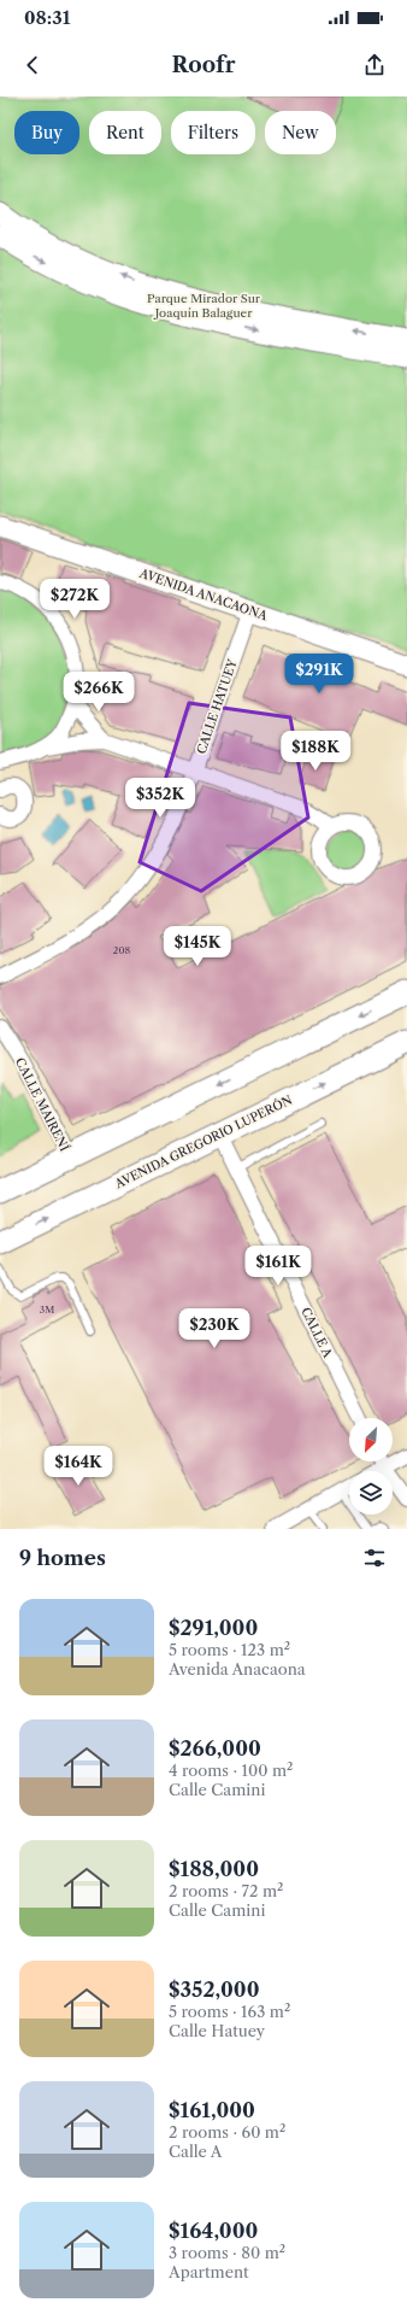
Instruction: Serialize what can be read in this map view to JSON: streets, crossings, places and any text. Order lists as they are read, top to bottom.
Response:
{
  "streets": {
    "main road": ["AVENIDA GREGORIO LUPERÓN"],
    "street": [
      "AVENIDA ANACAONA",
      "CALLE HATUEY",
      "CALLE MAIRENÍ",
      "CALLE A"
    ]
  },
  "crossings": [
    ["AVENIDA ANACAONA", "CALLE HATUEY"],
    ["AVENIDA GREGORIO LUPERÓN", "CALLE A"]
  ],
  "parks": ["Parque Mirador Sur Joaquín Balaguer"],
  "house_numbers": ["208", "3M"],
  "north": "bottom left",
  "page": {
    "status": "08:31",
    "header": "Roofr",
    "chip": [
      "Buy",
      "Rent",
      "Filters",
      "New"
    ],
    "price": [
      "$272K",
      "$291K",
      "$266K",
      "$188K",
      "$352K",
      "$145K",
      "$161K",
      "$230K",
      "$164K"
    ],
    "heading": "9 homes",
    "list": [
      {
        "name": "$291,000",
        "note": "5 rooms · 123 m² · Avenida Anacaona"
      },
      {
        "name": "$266,000",
        "note": "4 rooms · 100 m² · Calle Camini"
      },
      {
        "name": "$188,000",
        "note": "2 rooms · 72 m² · Calle Camini"
      },
      {
        "name": "$352,000",
        "note": "5 rooms · 163 m² · Calle Hatuey"
      },
      {
        "name": "$161,000",
        "note": "2 rooms · 60 m² · Calle A"
      },
      {
        "name": "$164,000",
        "note": "3 rooms · 80 m² · Apartment"
      }
    ]
  }
}
